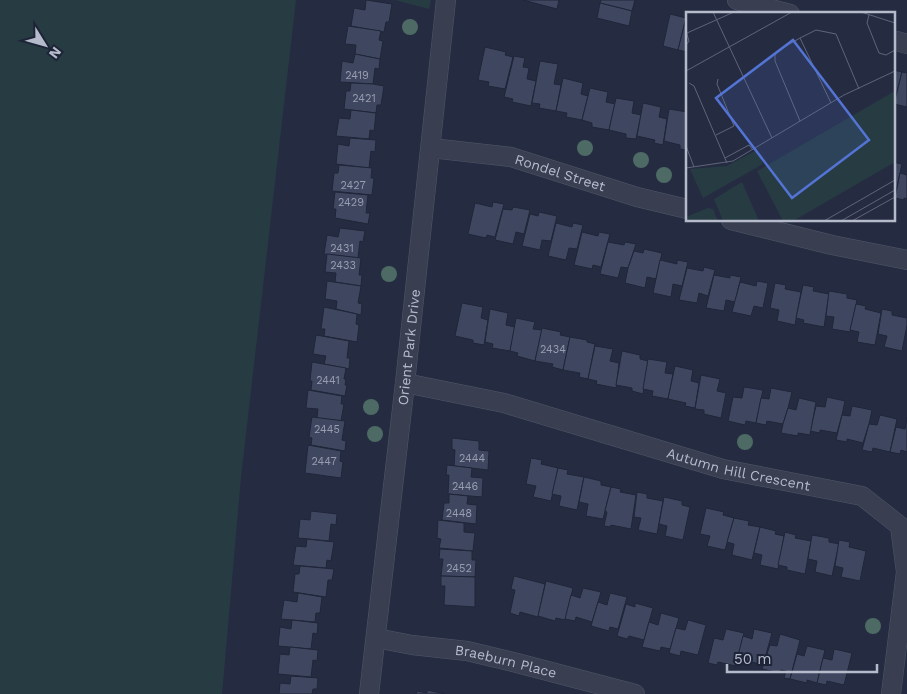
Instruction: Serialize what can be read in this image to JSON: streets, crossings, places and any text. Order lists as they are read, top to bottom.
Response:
{
  "streets": {
    "street": [
      "Rondel Street",
      "Orient Park Drive",
      "Autumn Hill Crescent",
      "Braeburn Place"
    ]
  },
  "crossings": [
    ["Rondel Street", "Orient Park Drive"],
    ["Orient Park Drive", "Autumn Hill Crescent"],
    ["Orient Park Drive", "Braeburn Place"]
  ],
  "house_numbers": [
    "2419",
    "2421",
    "2427",
    "2429",
    "2431",
    "2433",
    "2434",
    "2441",
    "2445",
    "2444",
    "2447",
    "2446",
    "2448",
    "2452"
  ],
  "scale_bar": "50 m",
  "north": "bottom right"
}
